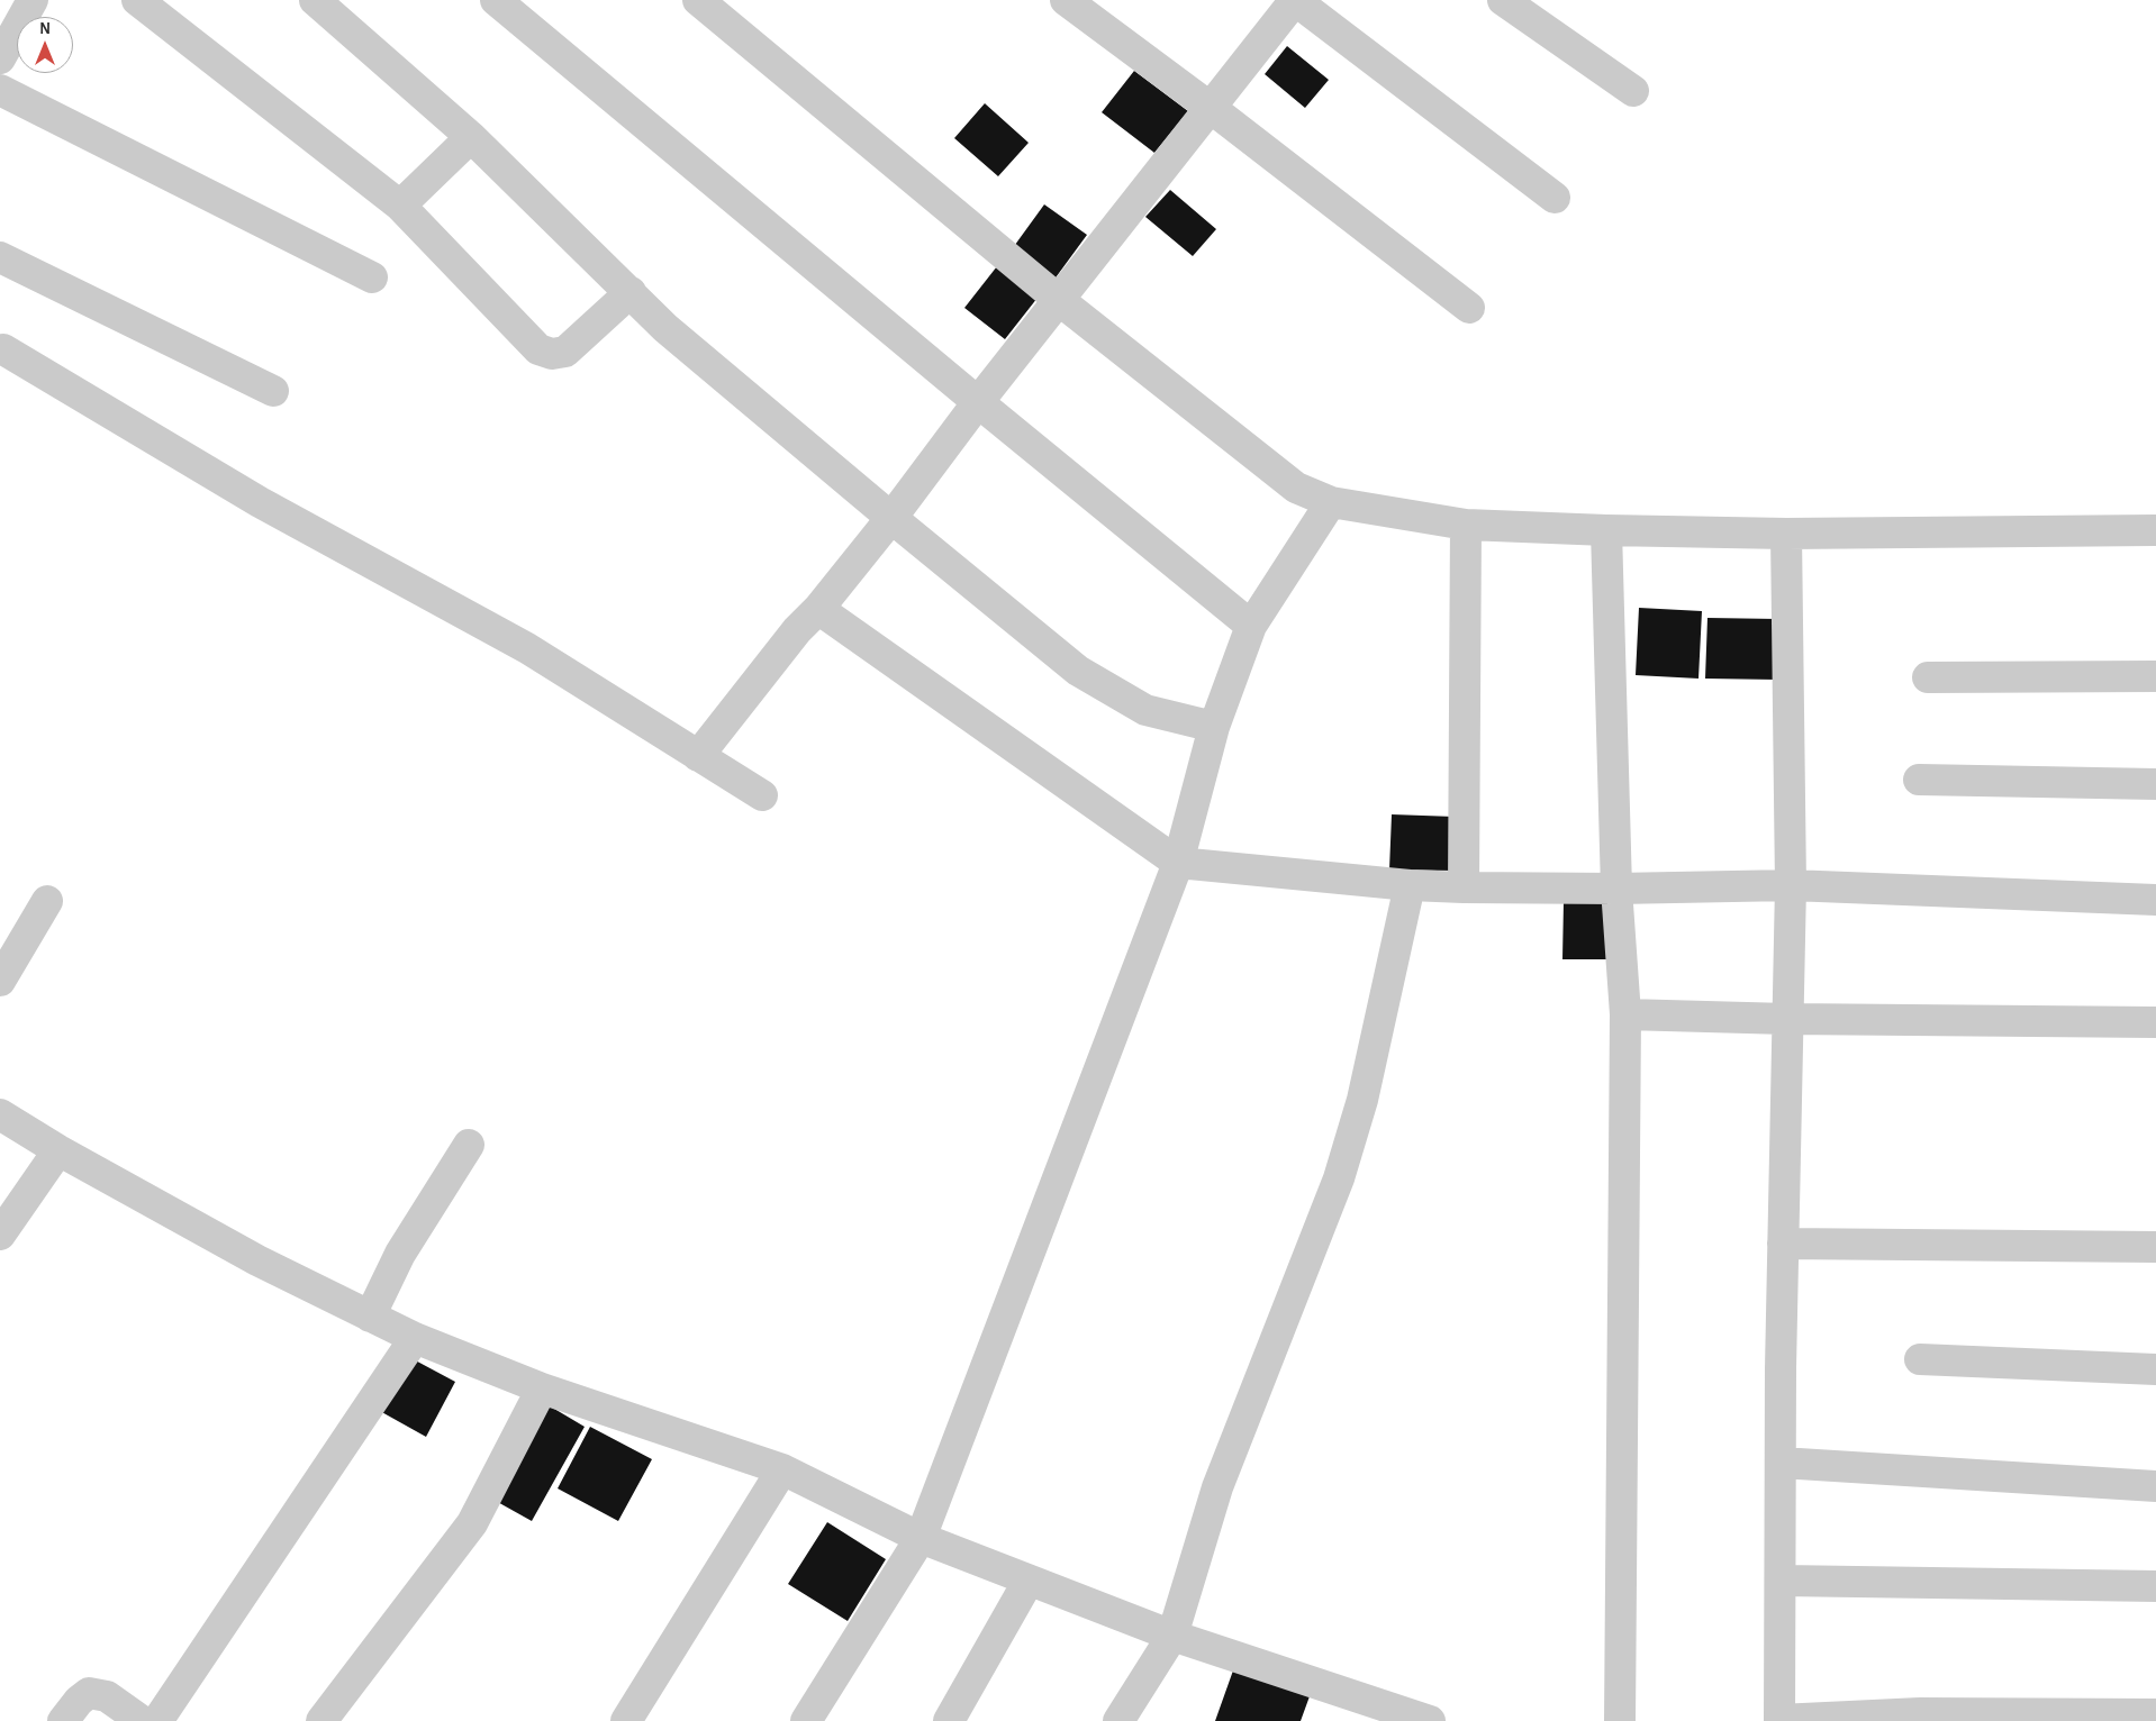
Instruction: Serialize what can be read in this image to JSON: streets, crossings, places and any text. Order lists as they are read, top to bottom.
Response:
{
  "north": "top"
}
